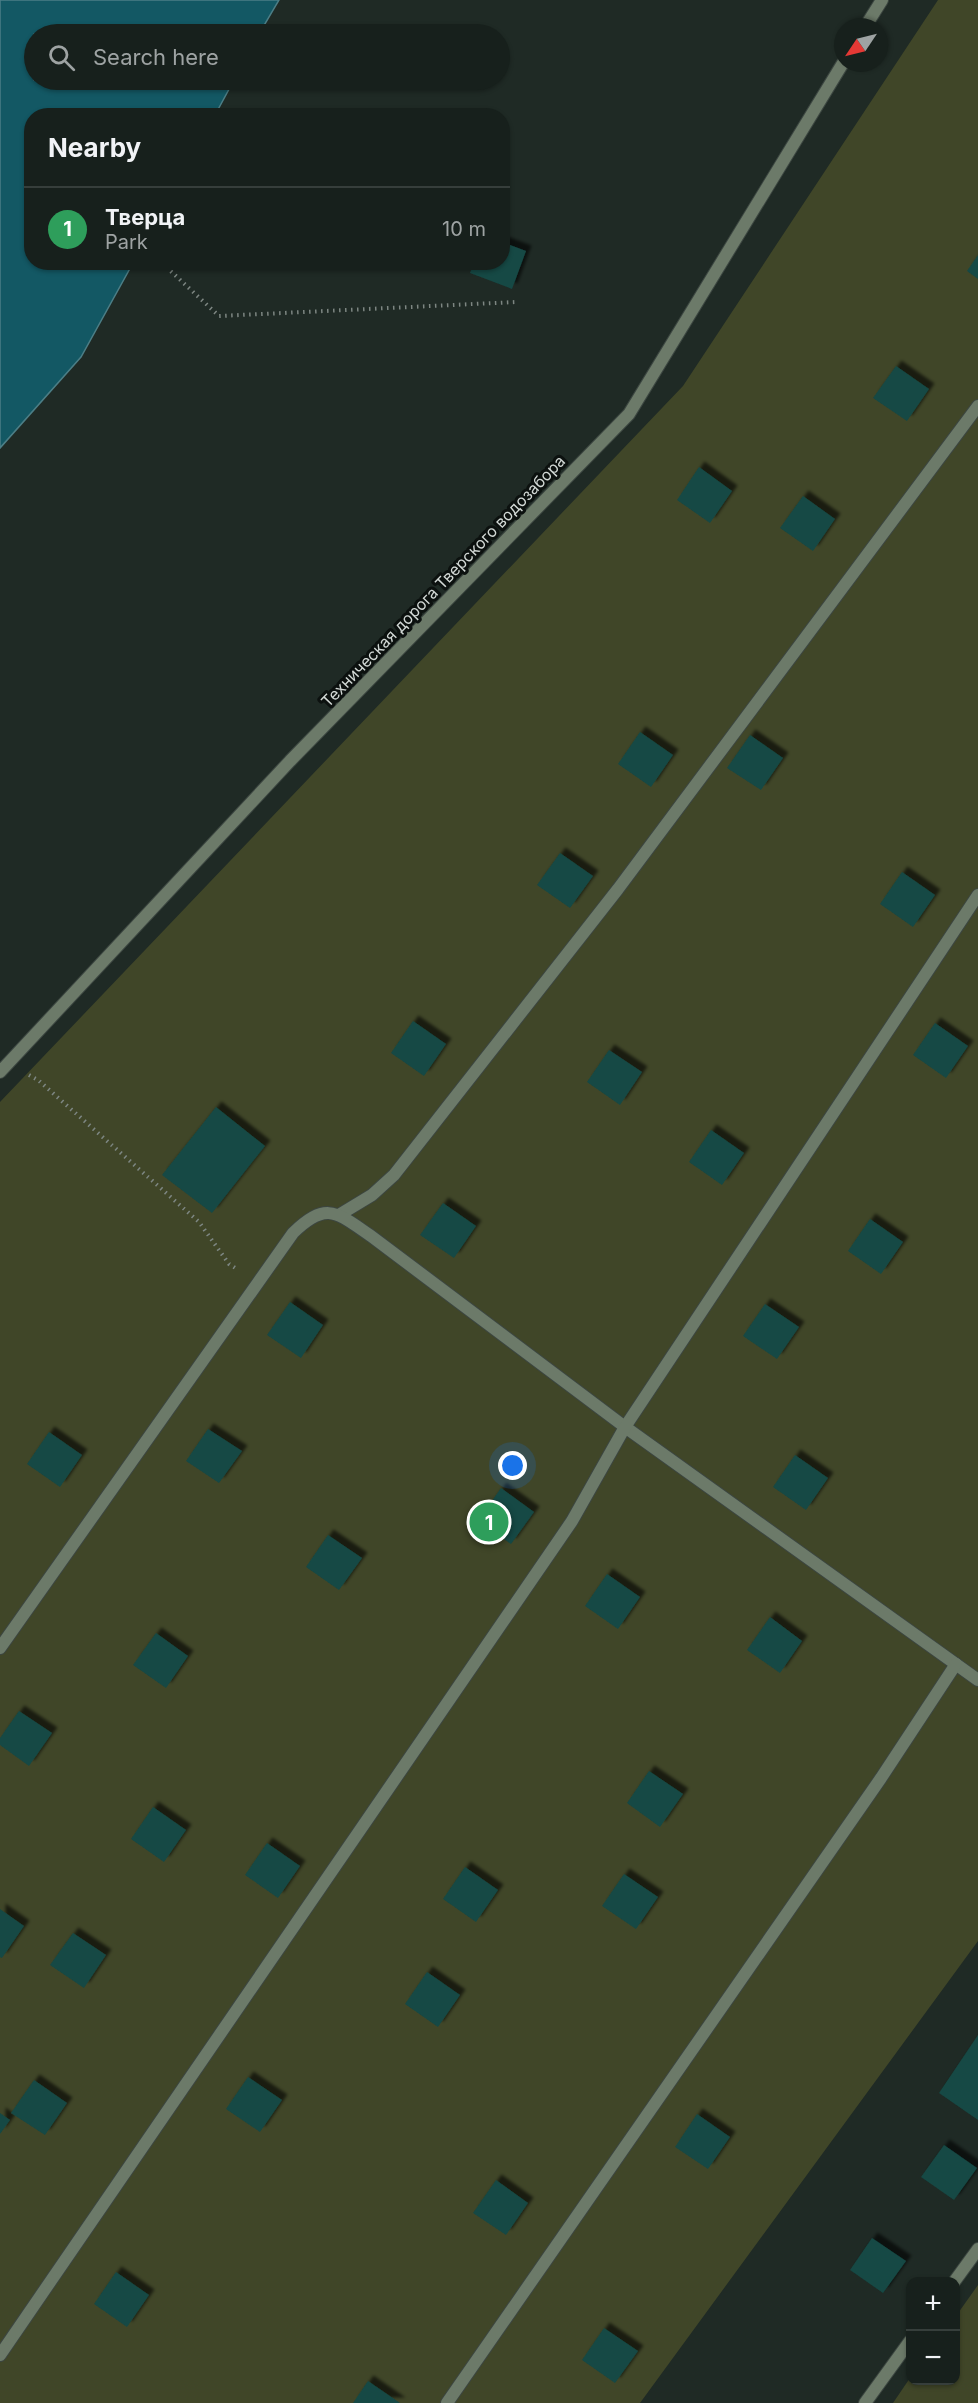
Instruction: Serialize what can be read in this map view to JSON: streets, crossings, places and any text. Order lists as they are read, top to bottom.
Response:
{
  "streets": {
    "street": ["Техническая дорога Тверского водозабора"]
  },
  "north": "bottom left",
  "page": {
    "search": "Search here",
    "heading": "Nearby",
    "list": [
      {
        "mark": "1",
        "name": "Тверца",
        "note": "Park",
        "value": "10 m"
      }
    ],
    "pins": "1",
    "map_buttons": ["+", "−"]
  }
}
